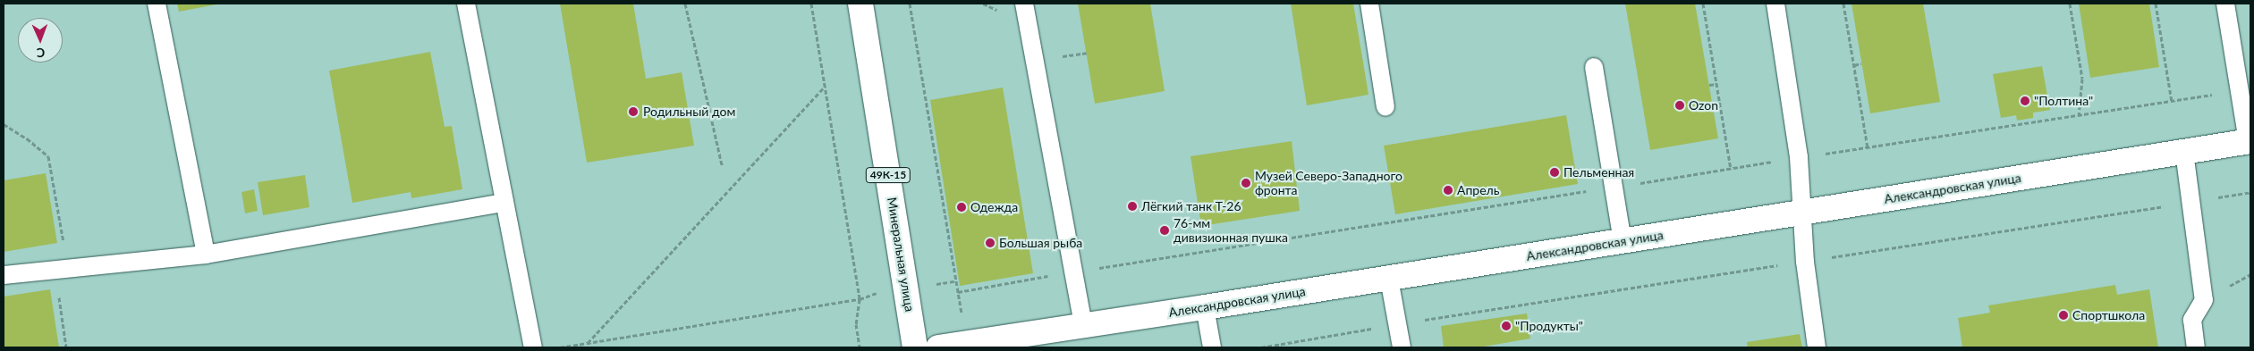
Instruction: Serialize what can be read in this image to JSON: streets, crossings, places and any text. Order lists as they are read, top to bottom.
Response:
{
  "streets": {
    "street": ["49К-15", "Александровская улица", "Минеральная улица"]
  },
  "places": [
    "\"Полтина\"",
    "Ozon",
    "Родильный дом",
    "Пельменная",
    "Музей Северо-Западного фронта",
    "Апрель",
    "Лёгкий танк Т-26",
    "Одежда",
    "76-мм дивизионная пушка",
    "Большая рыба",
    "Спортшкола",
    "\"Продукты\""
  ],
  "north": "bottom"
}
